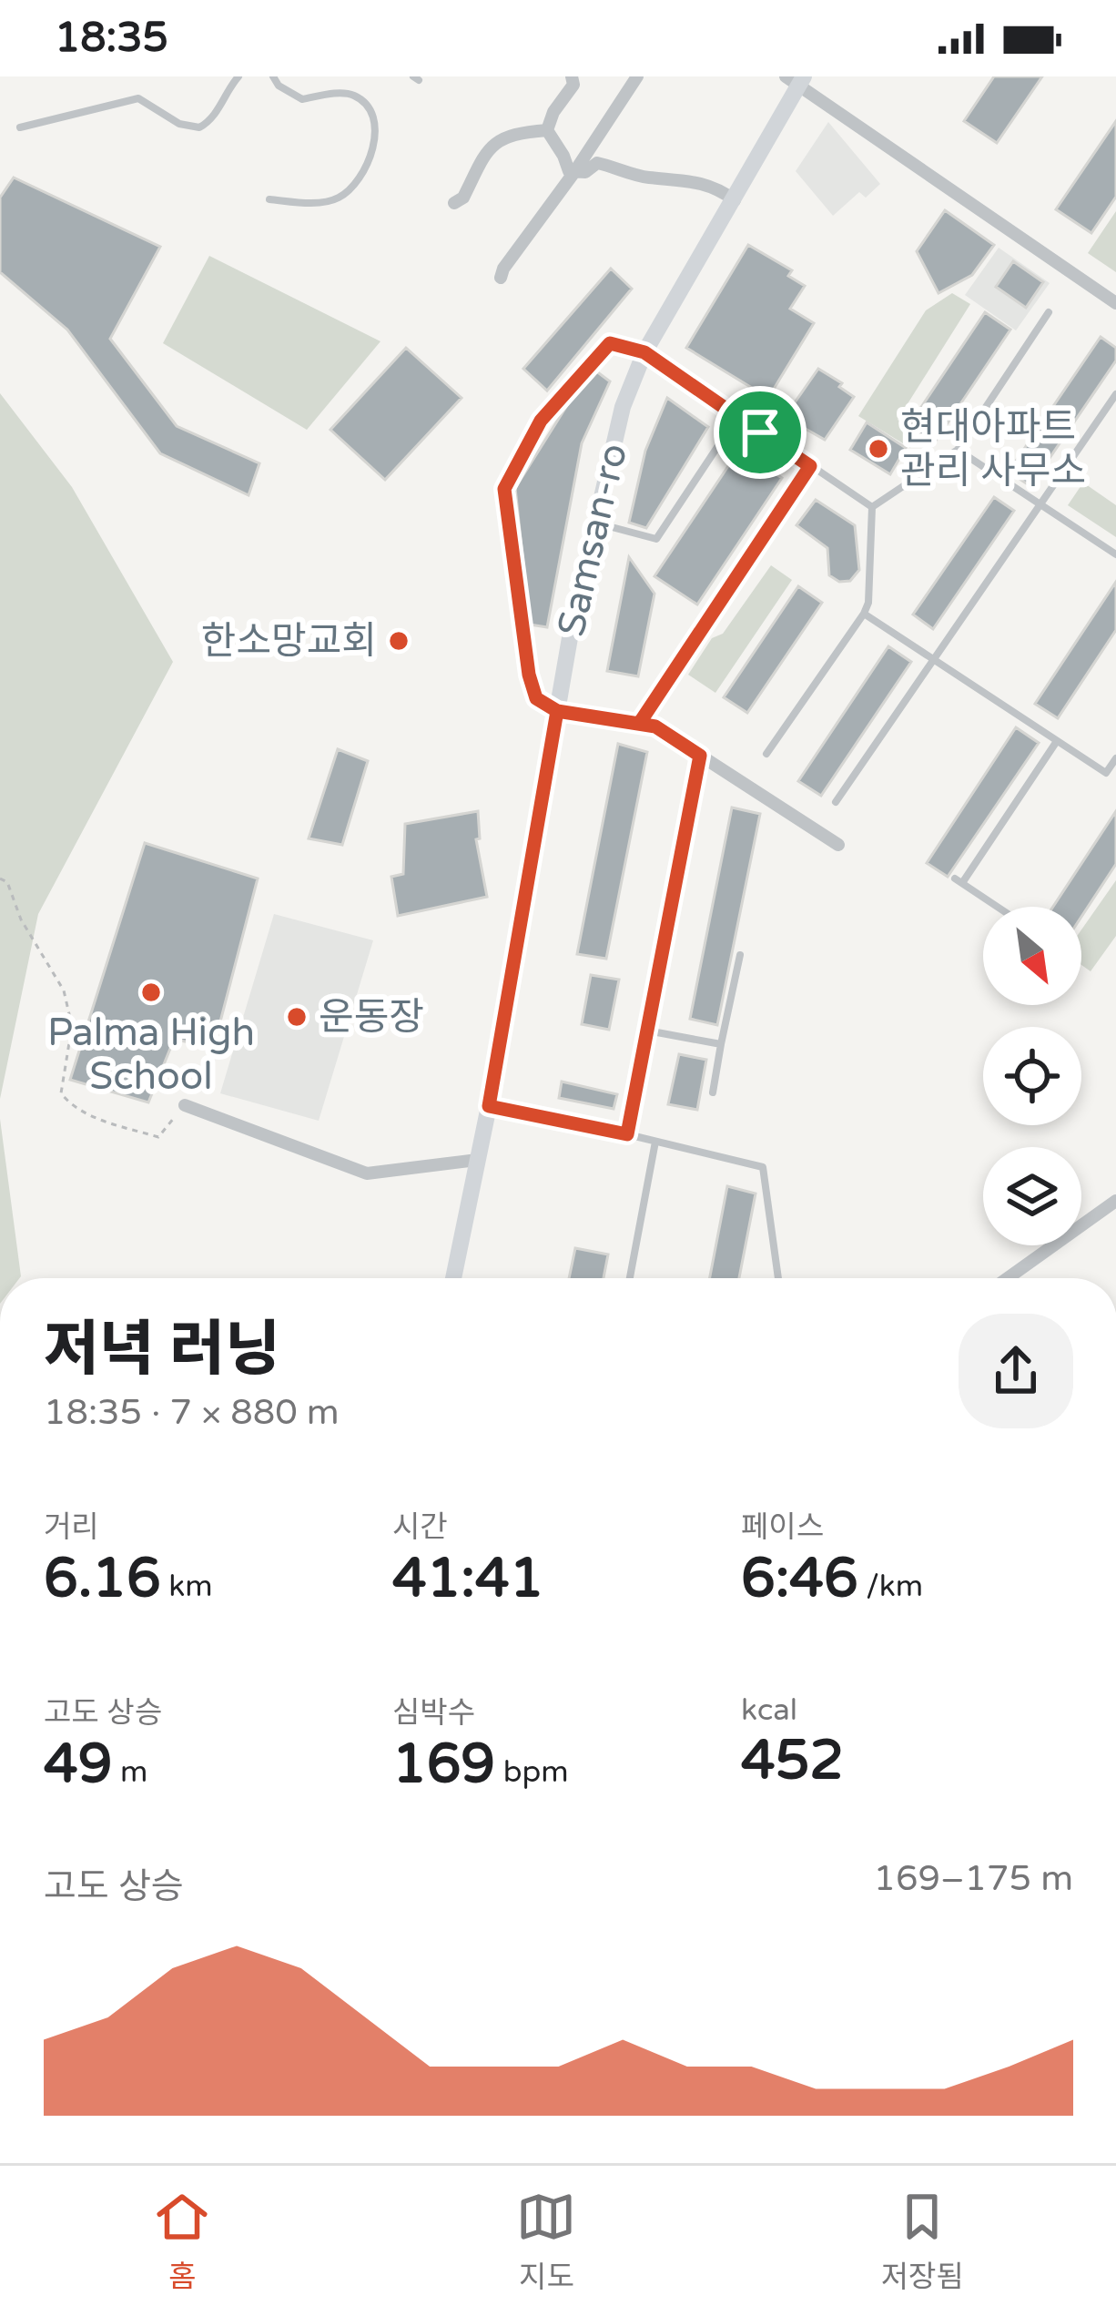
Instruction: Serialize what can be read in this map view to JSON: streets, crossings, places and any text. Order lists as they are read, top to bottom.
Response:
{
  "streets": {
    "main road": ["Samsan-ro"]
  },
  "places": [
    "현대아파트 관리 사무소",
    "한소망교회",
    "Palma High School",
    "운동장"
  ],
  "north": "bottom right",
  "page": {
    "status": "18:35",
    "heading": ["저녁 러닝", "18:35 · 7 × 880 m"],
    "stats": [
      ["거리", "6.16 km"],
      ["시간", "41:41"],
      ["페이스", "6:46 /km"],
      ["고도 상승", "49 m"],
      ["심박수", "169 bpm"],
      ["kcal", "452"]
    ],
    "chart": ["고도 상승", "169–175 m"],
    "tabs": ["홈", "지도", "저장됨"]
  }
}
